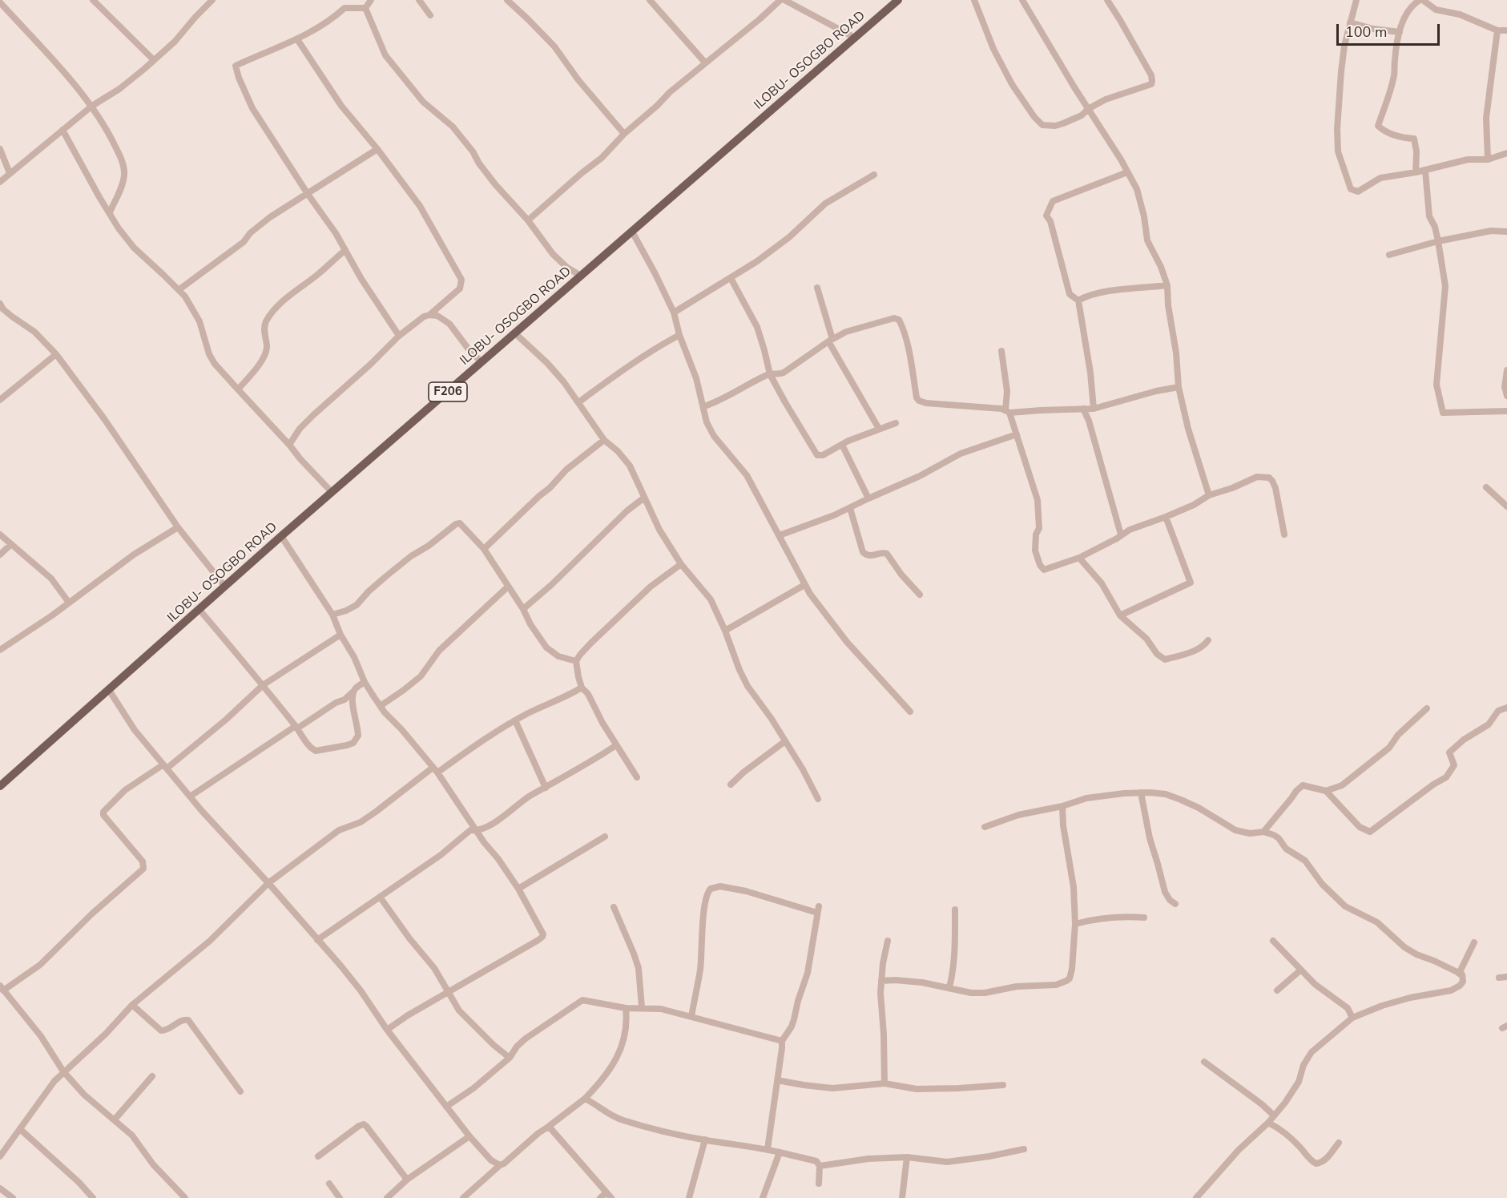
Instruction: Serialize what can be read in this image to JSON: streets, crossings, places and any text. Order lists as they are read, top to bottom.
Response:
{
  "streets": {
    "main road": ["ILOBU- OSOGBO ROAD", "F206"]
  },
  "scale_bar": "100 m"
}
